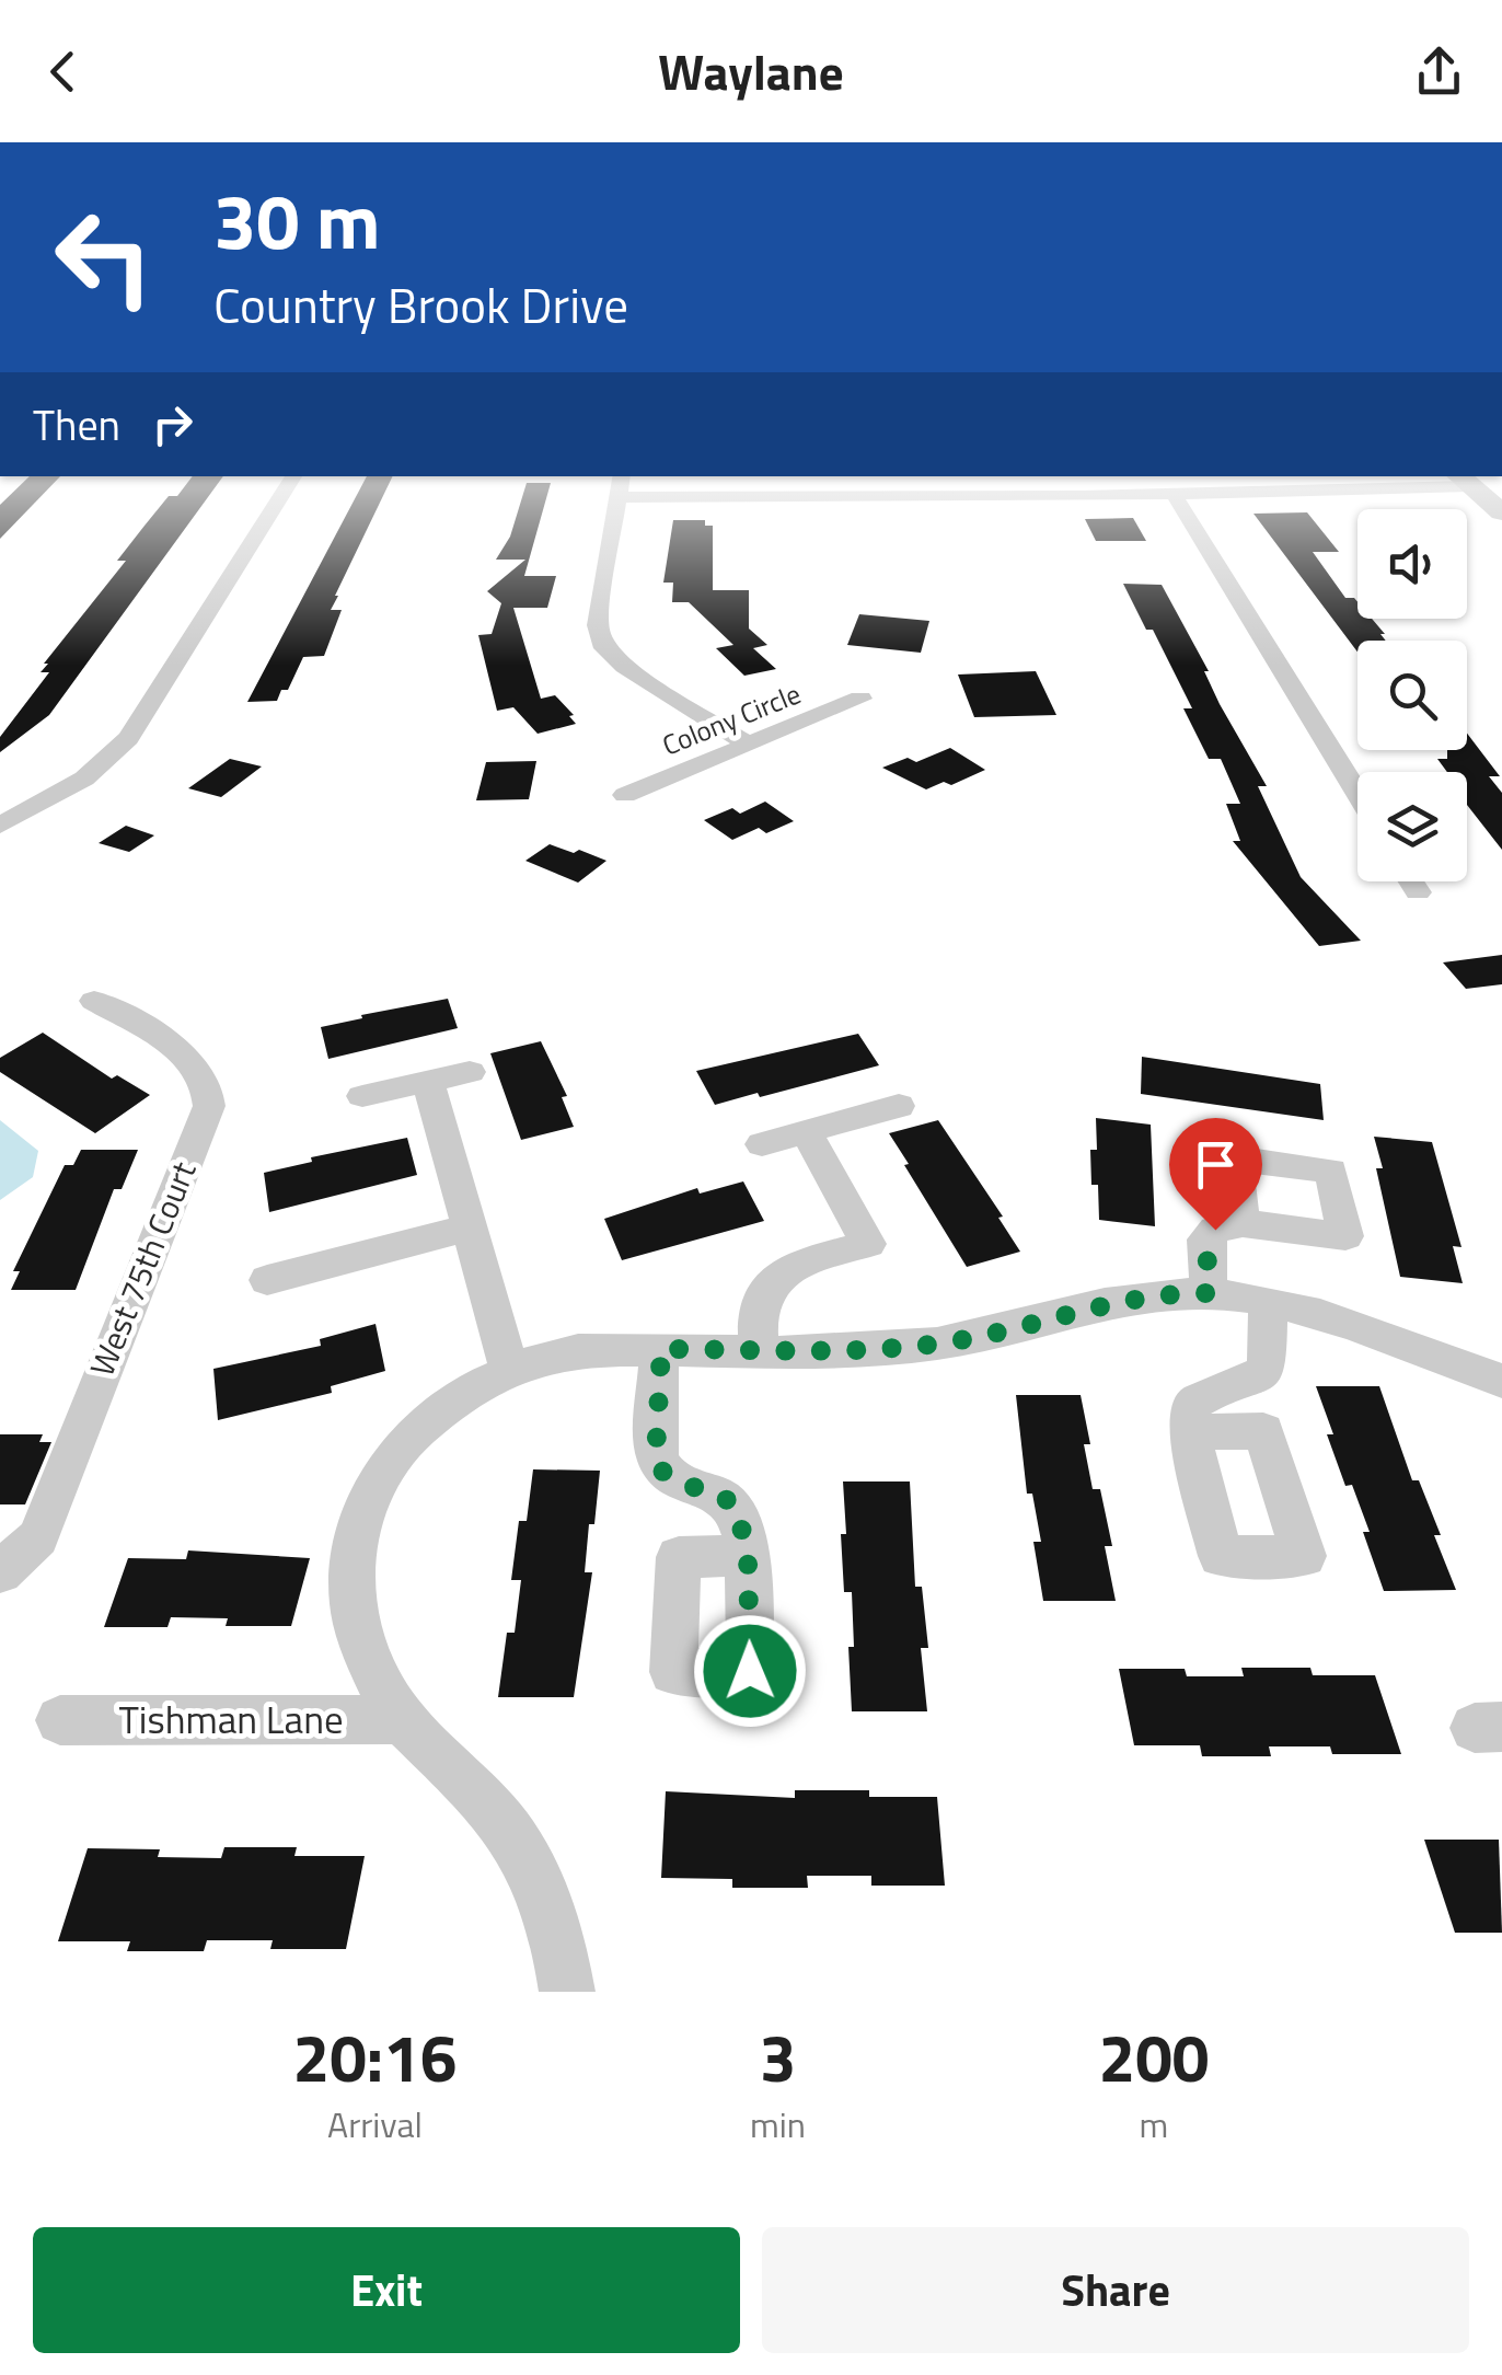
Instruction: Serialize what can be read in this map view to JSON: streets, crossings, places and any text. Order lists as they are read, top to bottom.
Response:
{
  "streets": {
    "street": ["Colony Circle", "West 75th Court", "Tishman Lane"]
  },
  "page": {
    "header": "Waylane",
    "turn": ["30 m", "Country Brook Drive"],
    "then": "Then",
    "eta": [
      "20:16",
      "Arrival",
      "3",
      "min",
      "200",
      "m"
    ],
    "buttons": ["Exit", "Share"]
  }
}
